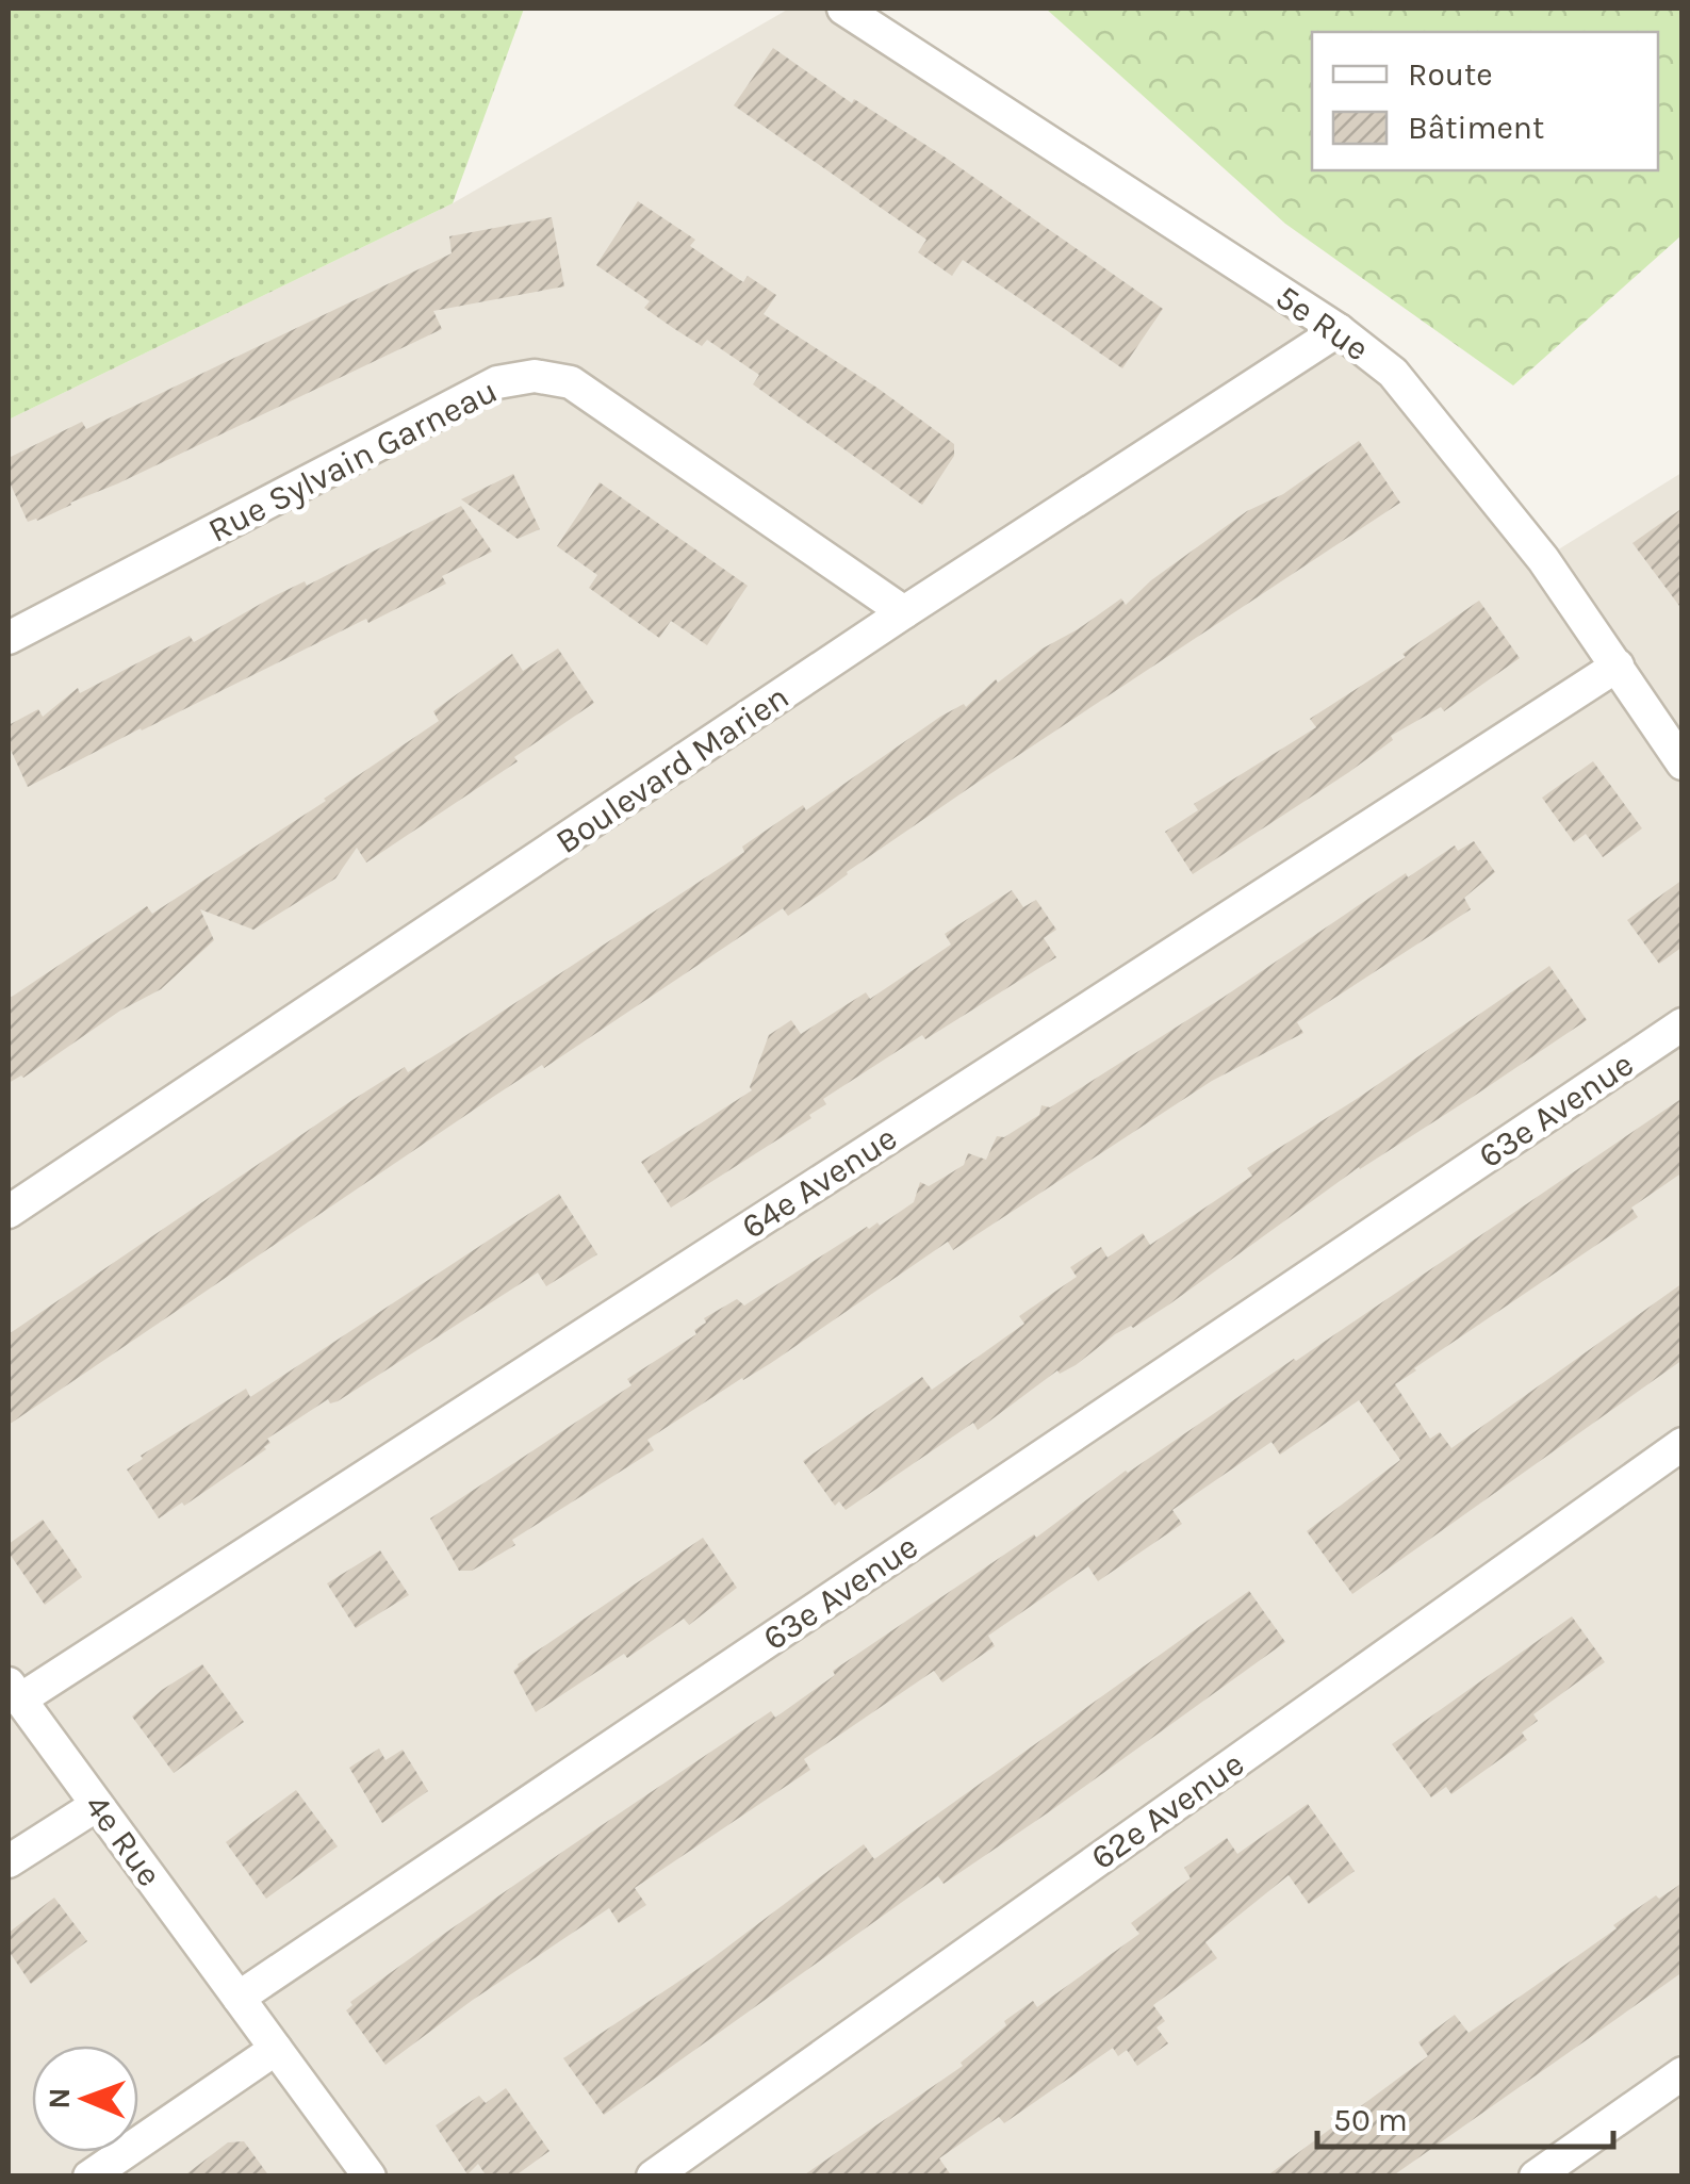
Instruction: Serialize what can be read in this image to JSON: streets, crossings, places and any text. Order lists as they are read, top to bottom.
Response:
{
  "streets": {
    "street": [
      "5e Rue",
      "Rue Sylvain Garneau",
      "Boulevard Marien",
      "63e Avenue",
      "64e Avenue",
      "62e Avenue",
      "4e Rue"
    ]
  },
  "crossings": [
    ["5e Rue", "Boulevard Marien"],
    ["5e Rue", "64e Avenue"],
    ["Rue Sylvain Garneau", "Boulevard Marien"],
    ["63e Avenue", "4e Rue"],
    ["64e Avenue", "4e Rue"]
  ],
  "legend": ["Route", "Bâtiment"],
  "scale_bar": "50 m",
  "north": "left"
}
